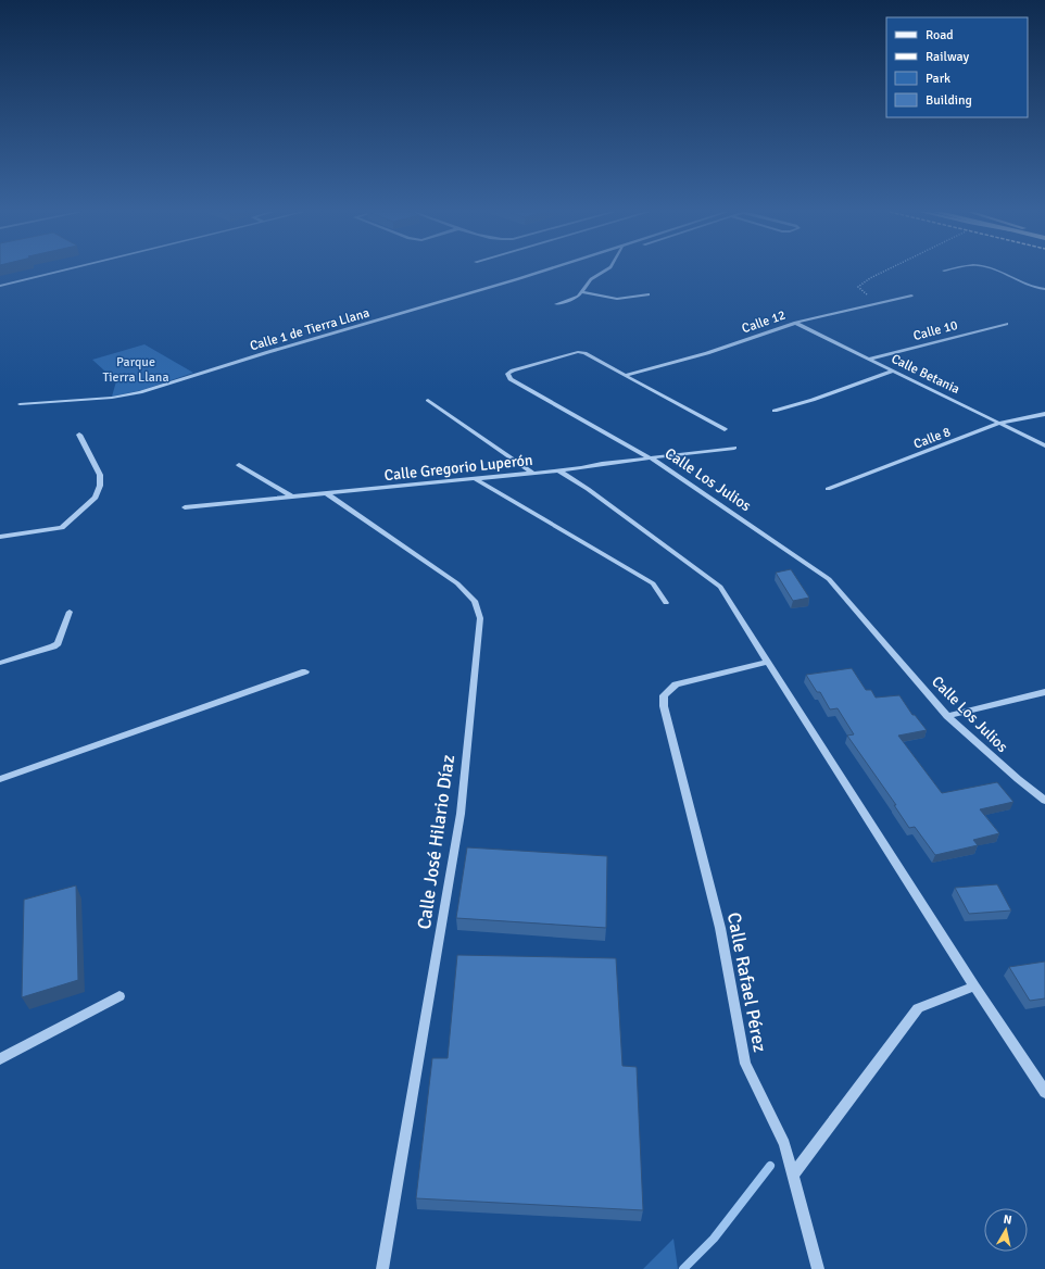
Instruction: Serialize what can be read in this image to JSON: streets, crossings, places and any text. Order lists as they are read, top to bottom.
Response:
{
  "streets": {
    "street": [
      "Calle 12",
      "Calle 1 de Tierra Llana",
      "Calle 10",
      "Calle Betania",
      "Calle 8",
      "Calle Gregorio Luperón",
      "Calle Los Julios",
      "Calle José Hilario Díaz",
      "Calle Rafael Pérez"
    ]
  },
  "crossings": [
    ["Calle 12", "Calle Betania"],
    ["Calle 12", "Calle Los Julios"],
    ["Calle 10", "Calle Betania"],
    ["Calle Betania", "Calle 8"],
    ["Calle Gregorio Luperón", "Calle Los Julios"],
    ["Calle Gregorio Luperón", "Calle José Hilario Díaz"]
  ],
  "parks": ["Parque Tierra Llana"],
  "legend": [
    "Road",
    "Railway",
    "Park",
    "Building"
  ],
  "north": "top"
}
